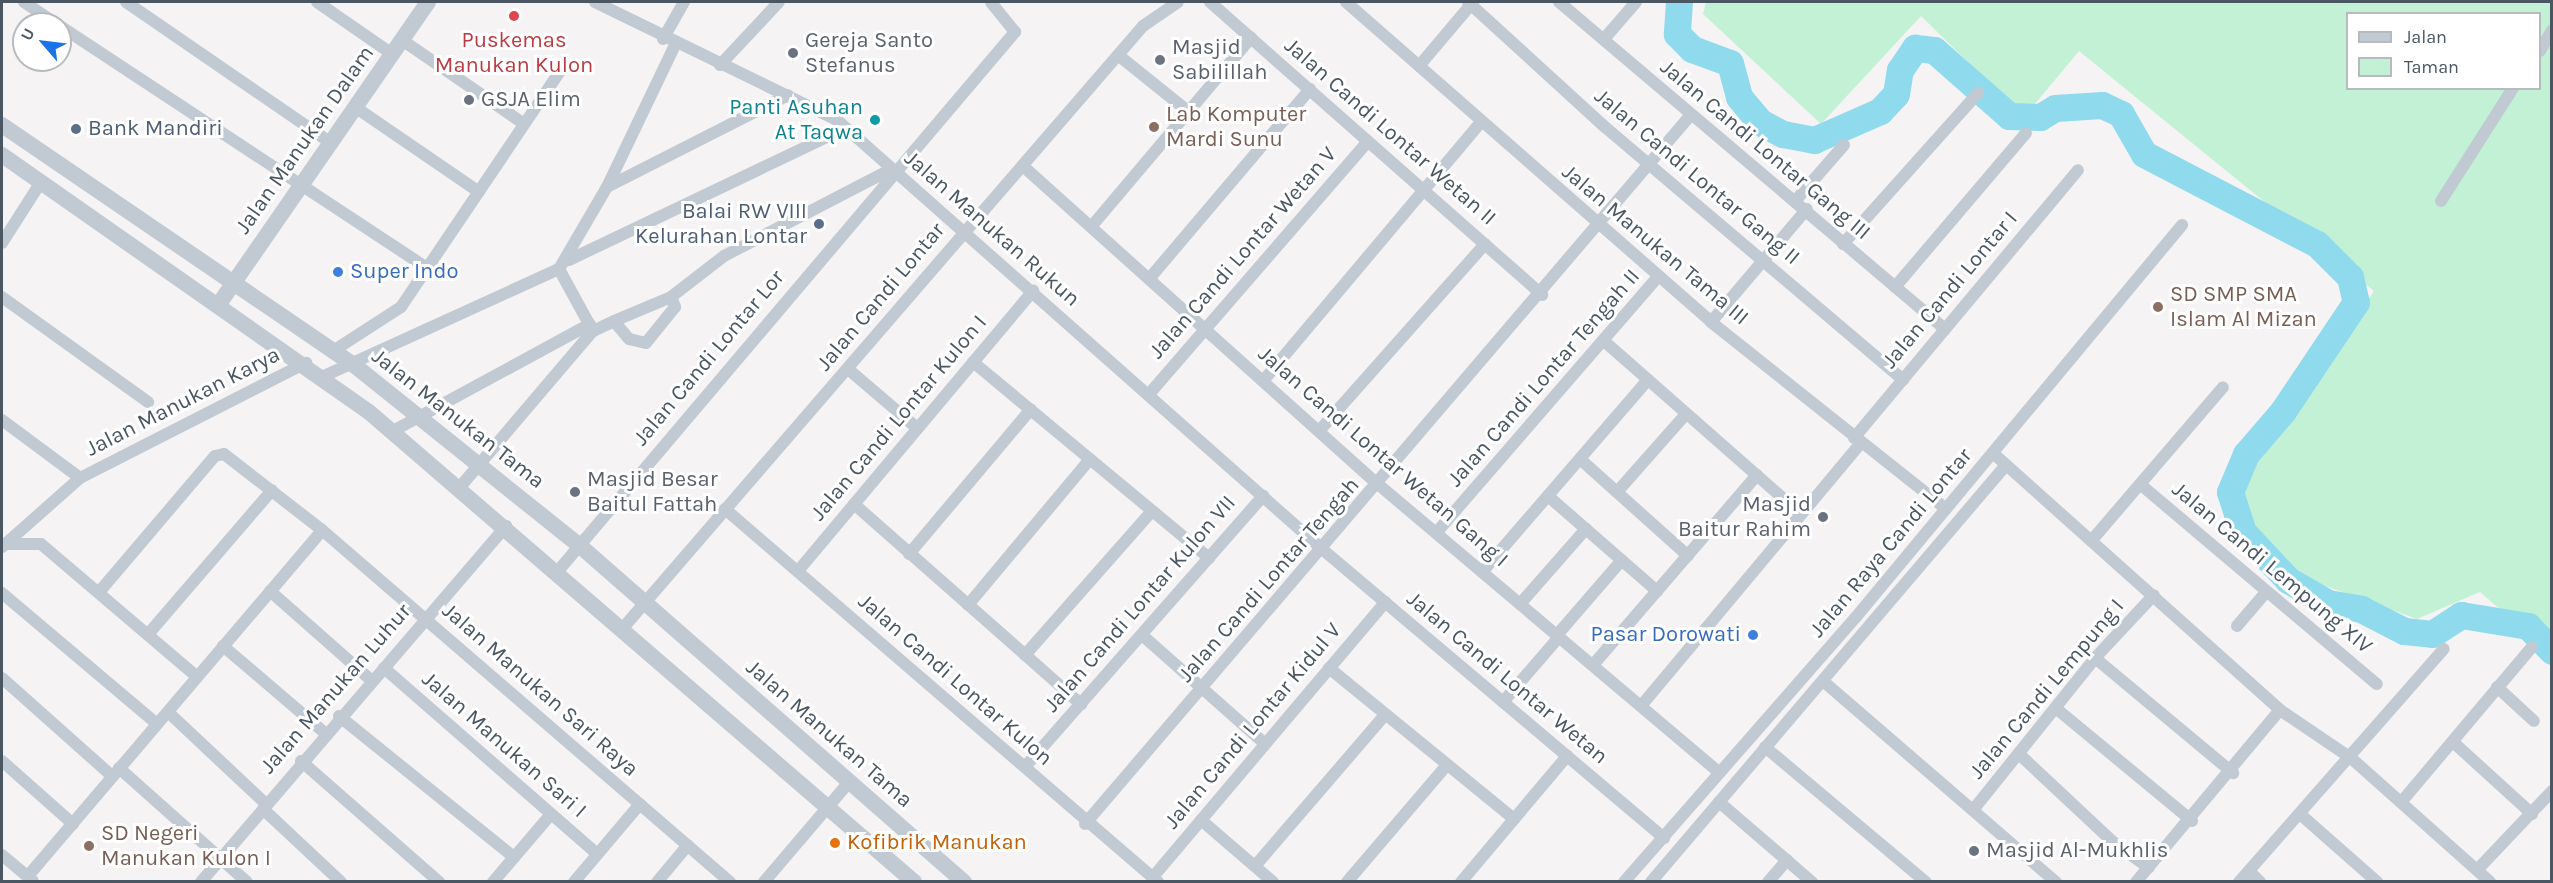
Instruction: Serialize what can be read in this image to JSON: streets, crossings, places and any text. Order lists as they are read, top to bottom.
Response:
{
  "streets": {
    "street": [
      "Jalan Candi Lontar Wetan II",
      "Jalan Manukan Dalam",
      "Jalan Candi Lontar Gang III",
      "Jalan Candi Lontar Gang II",
      "Jalan Manukan Rukun",
      "Jalan Manukan Tama III",
      "Jalan Candi Lontar Wetan V",
      "Jalan Candi Lontar I",
      "Jalan Candi Lontar",
      "Jalan Candi Lontar Lor",
      "Jalan Candi Lontar Tengah II",
      "Jalan Manukan Karya",
      "Jalan Candi Lontar Kulon I",
      "Jalan Manukan Tama",
      "Jalan Candi Lontar Wetan Gang I",
      "Jalan Raya Candi Lontar",
      "Jalan Candi Lempung XIV",
      "Jalan Candi Lontar Tengah",
      "Jalan Candi Lontar Kulon VII",
      "Jalan Candi Lontar Wetan",
      "Jalan Candi Lontar Kulon",
      "Jalan Manukan Luhur",
      "Jalan Candi Lempung I",
      "Jalan Manukan Sari Raya",
      "Jalan Candi Lontar Kidul V",
      "Jalan Manukan Sari I"
    ]
  },
  "crossings": [
    ["Jalan Candi Lontar Wetan II", "Jalan Candi Lontar Wetan V"],
    ["Jalan Candi Lontar Wetan II", "Jalan Candi Lontar Tengah"],
    ["Jalan Manukan Dalam", "Jalan Manukan Tama"],
    ["Jalan Candi Lontar Gang III", "Jalan Candi Lontar I"],
    ["Jalan Candi Lontar Gang III", "Jalan Candi Lontar Tengah"],
    ["Jalan Candi Lontar Gang II", "Jalan Candi Lontar I"],
    ["Jalan Candi Lontar Gang II", "Jalan Candi Lontar Tengah"],
    ["Jalan Manukan Rukun", "Jalan Candi Lontar Wetan V"],
    ["Jalan Manukan Rukun", "Jalan Candi Lontar"],
    ["Jalan Manukan Rukun", "Jalan Candi Lontar Lor"],
    ["Jalan Manukan Rukun", "Jalan Candi Lontar Kulon I"],
    ["Jalan Manukan Rukun", "Jalan Candi Lontar Tengah"],
    ["Jalan Manukan Rukun", "Jalan Candi Lontar Kulon VII"],
    ["Jalan Manukan Rukun", "Jalan Candi Lontar Wetan"],
    ["Jalan Manukan Tama III", "Jalan Candi Lontar I"],
    ["Jalan Manukan Tama III", "Jalan Candi Lontar Tengah II"],
    ["Jalan Manukan Tama III", "Jalan Raya Candi Lontar"],
    ["Jalan Manukan Tama III", "Jalan Candi Lontar Tengah"],
    ["Jalan Candi Lontar Wetan V", "Jalan Candi Lontar Wetan Gang I"],
    ["Jalan Candi Lontar I", "Jalan Candi Lontar Wetan Gang I"],
    ["Jalan Candi Lontar", "Jalan Manukan Tama"],
    ["Jalan Candi Lontar", "Jalan Candi Lontar Wetan Gang I"],
    ["Jalan Candi Lontar", "Jalan Candi Lontar Kulon"],
    ["Jalan Candi Lontar Lor", "Jalan Manukan Tama"],
    ["Jalan Candi Lontar Tengah II", "Jalan Candi Lontar Wetan Gang I"],
    ["Jalan Candi Lontar Kulon I", "Jalan Candi Lontar Kulon"],
    ["Jalan Candi Lontar Wetan Gang I", "Jalan Raya Candi Lontar"],
    ["Jalan Candi Lontar Wetan Gang I", "Jalan Candi Lontar Tengah"],
    ["Jalan Raya Candi Lontar", "Jalan Candi Lontar Wetan"],
    ["Jalan Candi Lontar Tengah", "Jalan Candi Lontar Wetan"],
    ["Jalan Candi Lontar Tengah", "Jalan Candi Lontar Kulon"],
    ["Jalan Candi Lontar Kulon VII", "Jalan Candi Lontar Kulon"],
    ["Jalan Candi Lontar Wetan", "Jalan Candi Lontar Kidul V"],
    ["Jalan Candi Lontar Kulon", "Jalan Candi Lontar Kidul V"],
    ["Jalan Manukan Luhur", "Jalan Manukan Sari Raya"],
    ["Jalan Manukan Luhur", "Jalan Manukan Sari I"]
  ],
  "places": [
    "Puskemas Manukan Kulon",
    "Gereja Santo Stefanus",
    "Masjid Sabilillah",
    "GSJA Elim",
    "Panti Asuhan At Taqwa",
    "Lab Komputer Mardi Sunu",
    "Bank Mandiri",
    "Balai RW VIII Kelurahan Lontar",
    "Super Indo",
    "SD SMP SMA Islam Al Mizan",
    "Masjid Besar Baitul Fattah",
    "Masjid Baitur Rahim",
    "Pasar Dorowati",
    "Kofibrik Manukan",
    "SD Negeri Manukan Kulon I",
    "Masjid Al-Mukhlis"
  ],
  "legend": ["Jalan", "Taman"],
  "north": "top left"
}
